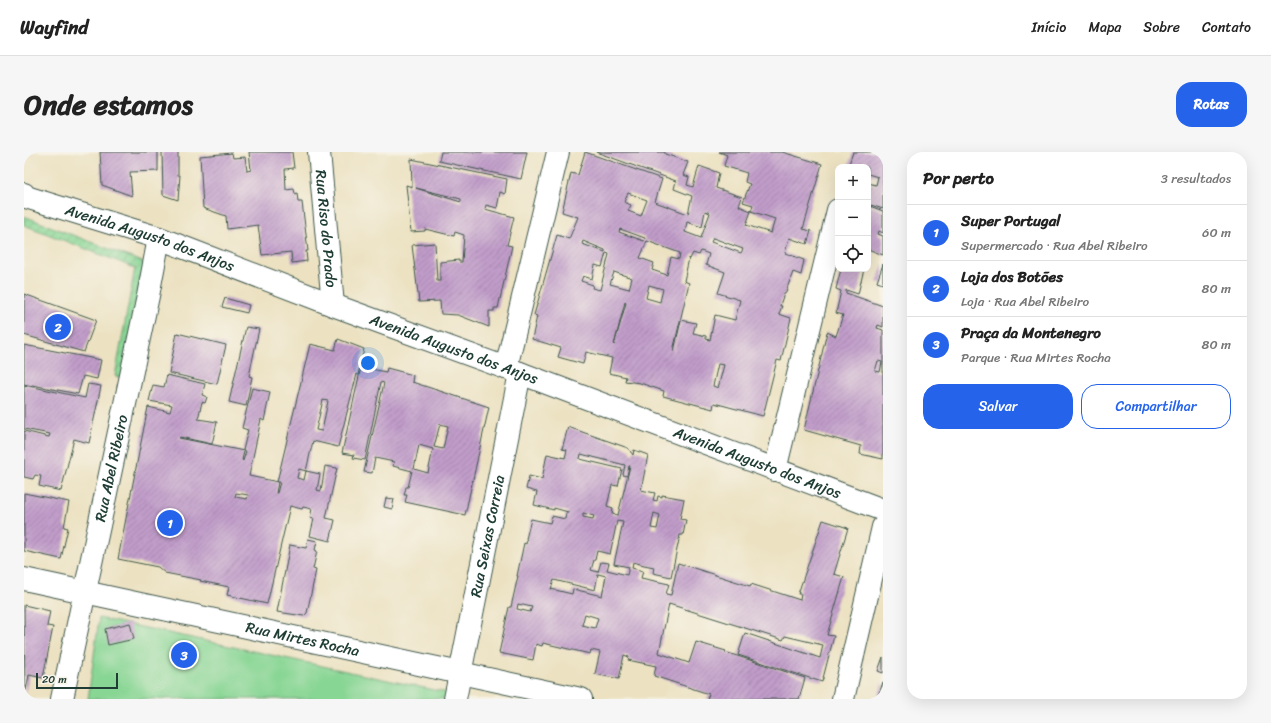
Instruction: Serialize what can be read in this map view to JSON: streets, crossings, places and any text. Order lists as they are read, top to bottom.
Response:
{
  "streets": {
    "street": [
      "Rua Riso do Prado",
      "Avenida Augusto dos Anjos",
      "Rua Abel Ribeiro",
      "Rua Seixas Correia",
      "Rua Mirtes Rocha"
    ]
  },
  "crossings": [
    ["Rua Riso do Prado", "Avenida Augusto dos Anjos"],
    ["Avenida Augusto dos Anjos", "Rua Abel Ribeiro"],
    ["Avenida Augusto dos Anjos", "Rua Seixas Correia"],
    ["Rua Abel Ribeiro", "Rua Mirtes Rocha"],
    ["Rua Seixas Correia", "Rua Mirtes Rocha"]
  ],
  "scale_bar": "20 m",
  "page": {
    "header": "Wayfind",
    "nav": [
      "Início",
      "Mapa",
      "Sobre",
      "Contato"
    ],
    "title": "Onde estamos",
    "buttons": [
      "Rotas",
      ["Salvar", "Compartilhar"]
    ],
    "heading": ["Por perto", "3 resultados"],
    "map_buttons": ["+", "−"],
    "list": [
      {
        "mark": "1",
        "name": "Super Portugal",
        "note": "Supermercado · Rua Abel Ribeiro",
        "value": "60 m"
      },
      {
        "mark": "2",
        "name": "Loja dos Botões",
        "note": "Loja · Rua Abel Ribeiro",
        "value": "80 m"
      },
      {
        "mark": "3",
        "name": "Praça da Montenegro",
        "note": "Parque · Rua Mirtes Rocha",
        "value": "80 m"
      }
    ],
    "pins": ["2", "1", "3"],
    "scale": "20 m"
  }
}
